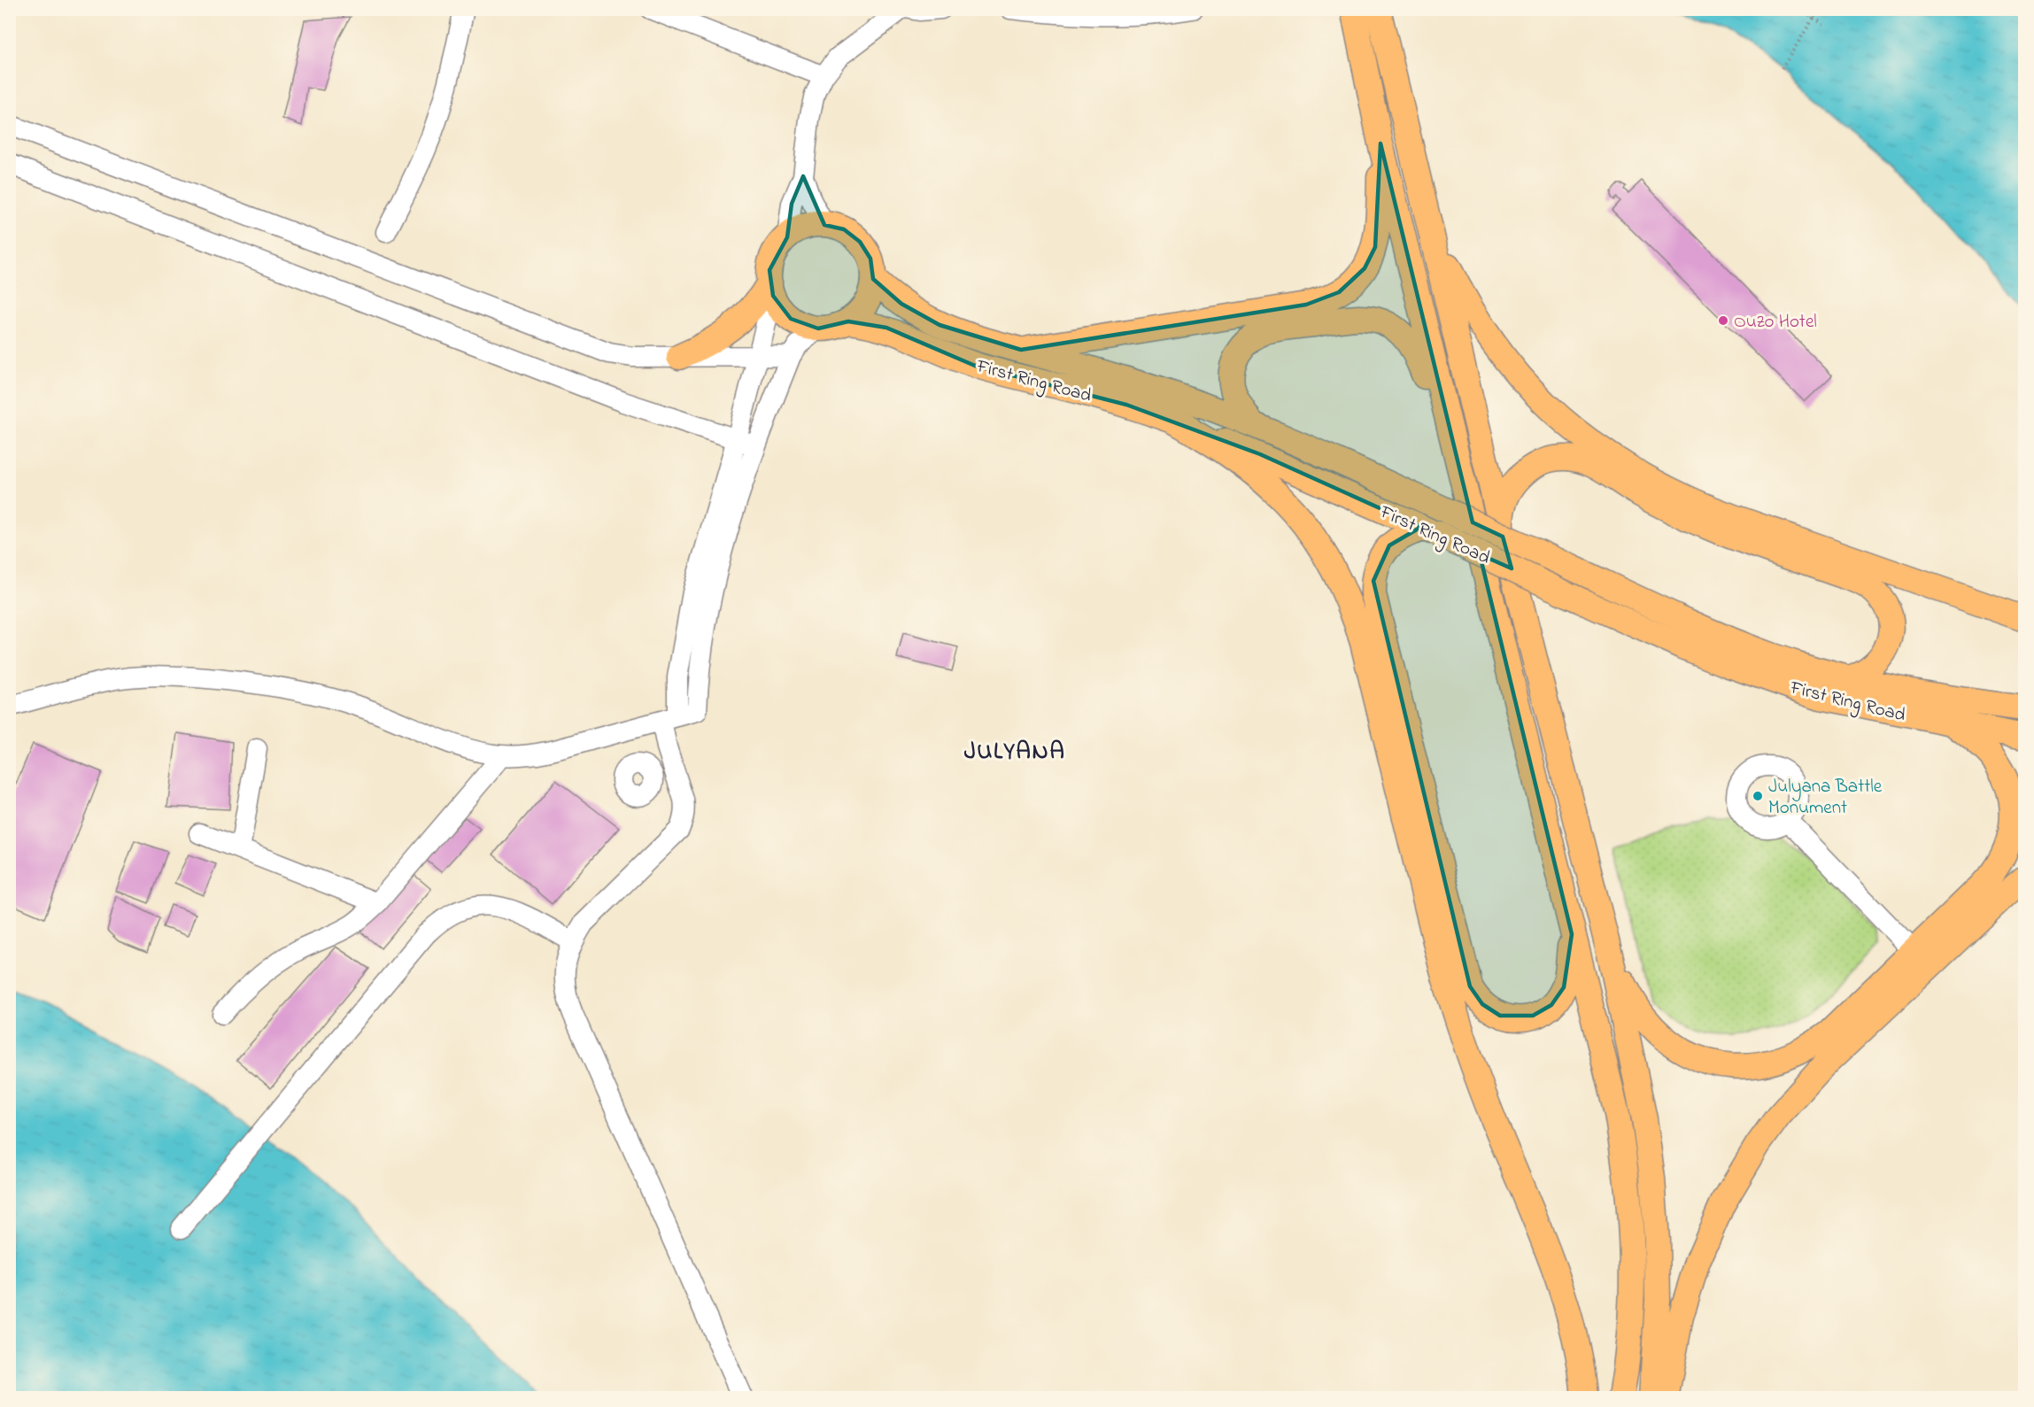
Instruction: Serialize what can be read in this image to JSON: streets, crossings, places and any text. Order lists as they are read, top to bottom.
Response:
{
  "streets": {
    "main road": ["First Ring Road"]
  },
  "districts": ["JULYANA"],
  "places": ["Ouzo Hotel", "Julyana Battle Monument"]
}
